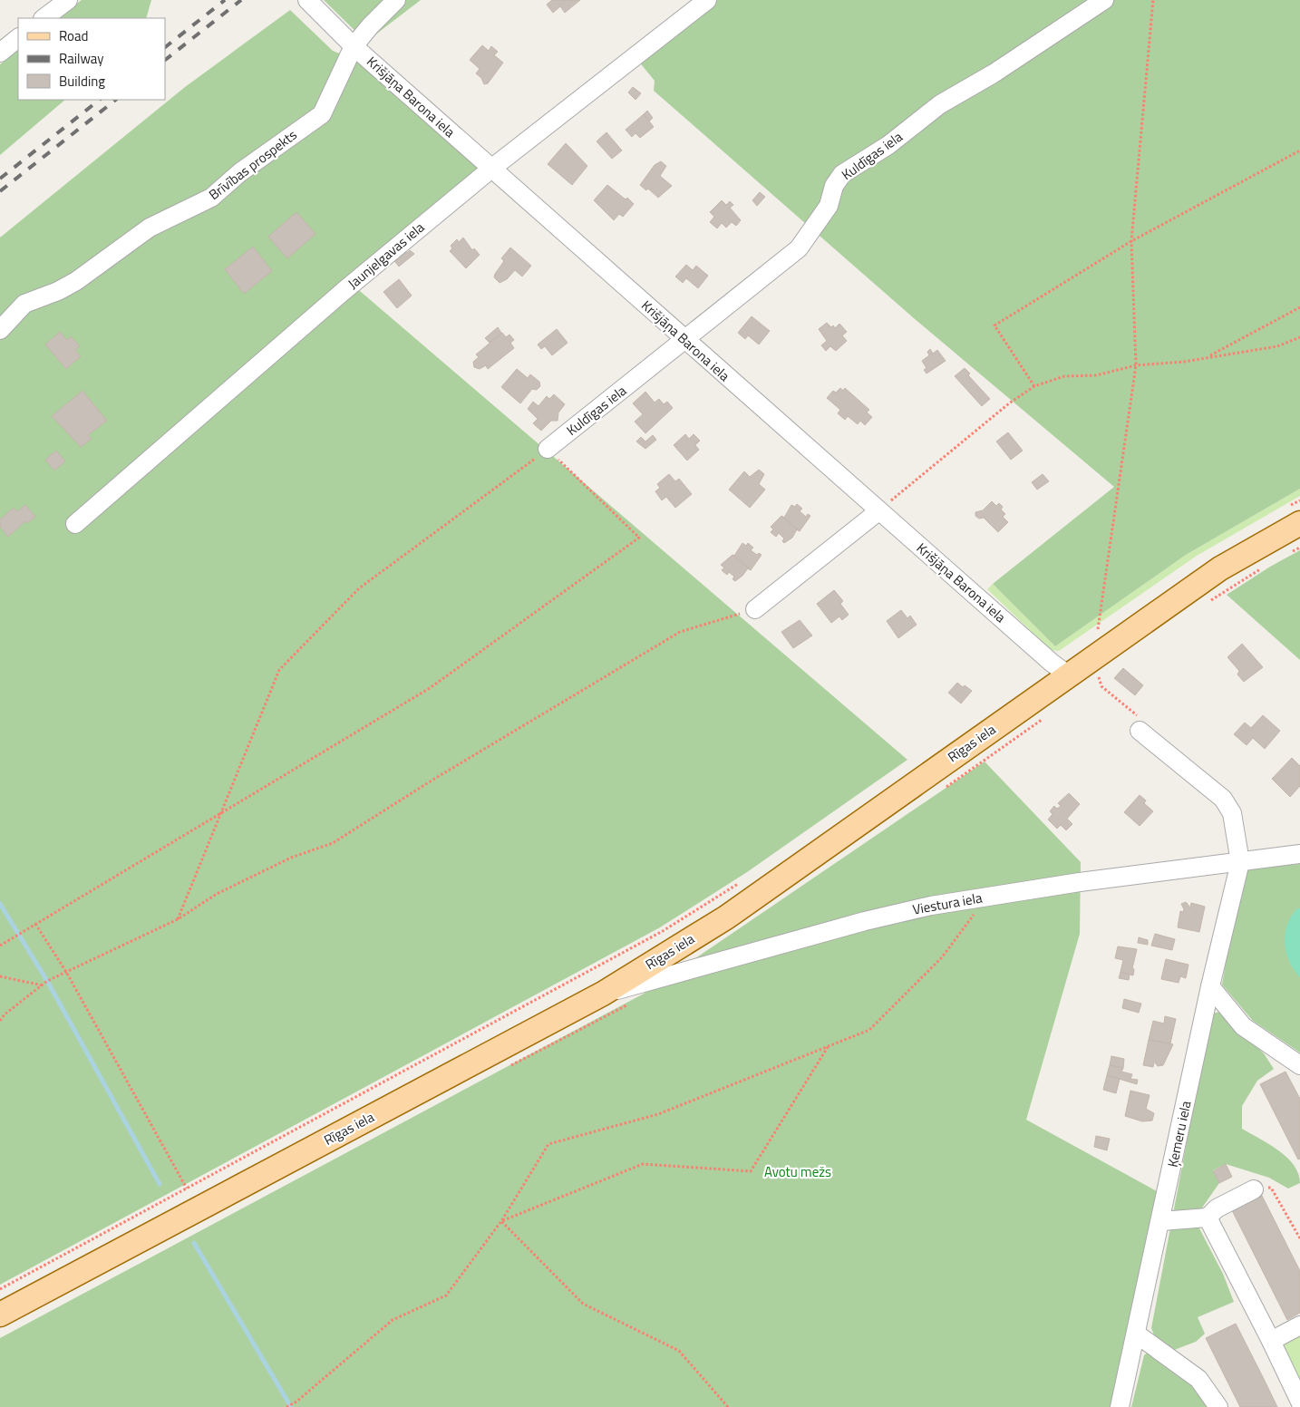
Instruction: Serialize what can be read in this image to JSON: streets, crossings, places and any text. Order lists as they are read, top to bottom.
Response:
{
  "streets": {
    "main road": ["Rīgas iela"],
    "street": [
      "Krišjāņa Barona iela",
      "Kuldīgas iela",
      "Brīvības prospekts",
      "Jaunjelgavas iela",
      "Viestura iela",
      "Ķemeru iela"
    ]
  },
  "crossings": [
    ["Krišjāņa Barona iela", "Kuldīgas iela"],
    ["Krišjāņa Barona iela", "Brīvības prospekts"],
    ["Krišjāņa Barona iela", "Jaunjelgavas iela"],
    ["Krišjāņa Barona iela", "Rīgas iela"],
    ["Rīgas iela", "Viestura iela"],
    ["Viestura iela", "Ķemeru iela"]
  ],
  "parks": ["Avotu mežs"],
  "legend": ["Road", "Railway", "Building"]
}
